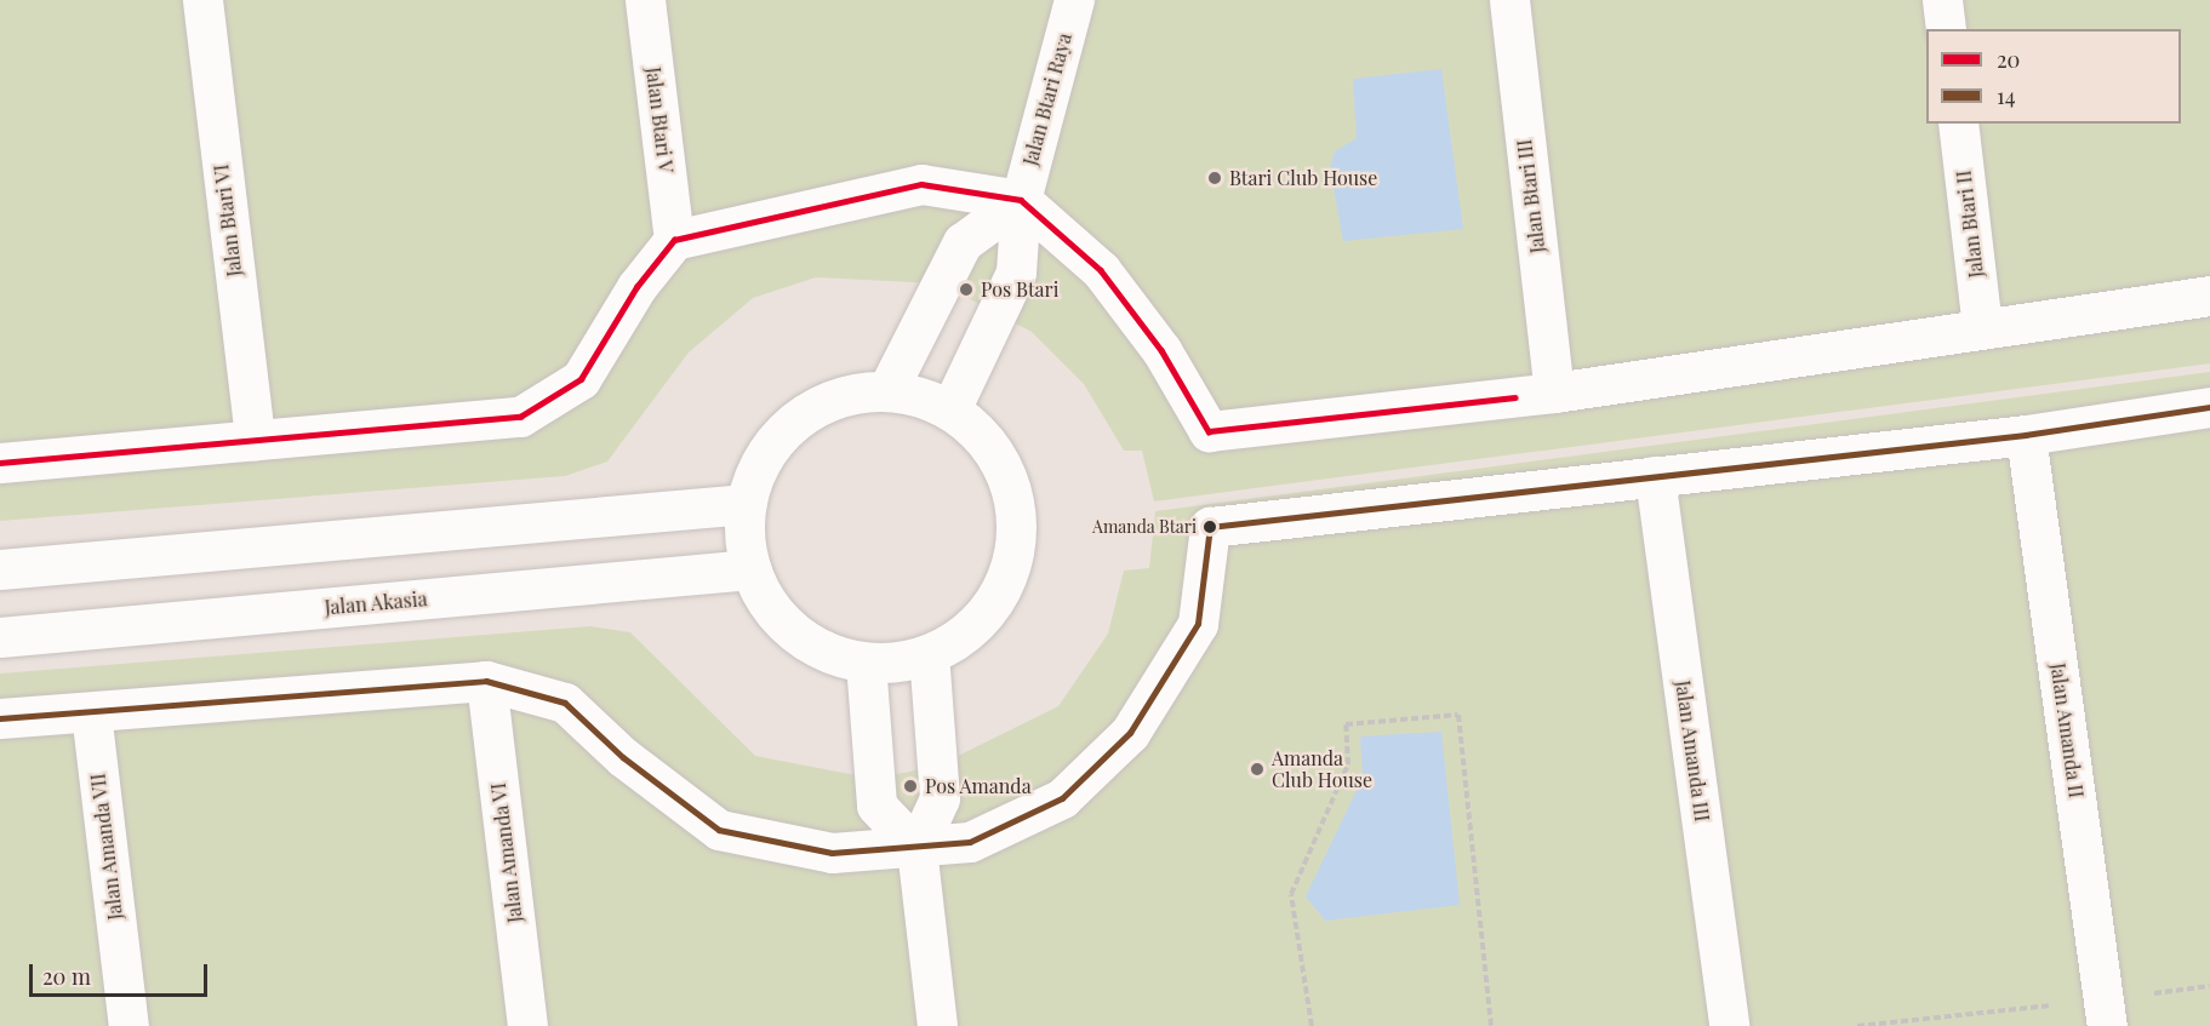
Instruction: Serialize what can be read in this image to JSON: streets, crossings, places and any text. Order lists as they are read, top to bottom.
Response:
{
  "streets": {
    "street": [
      "Jalan Btari Raya",
      "Jalan Btari V",
      "Jalan Btari III",
      "Jalan Btari VI",
      "Jalan Btari II",
      "Jalan Akasia",
      "Jalan Amanda II",
      "Jalan Amanda III",
      "Jalan Amanda VII",
      "Jalan Amanda VI"
    ]
  },
  "places": [
    "Btari Club House",
    "Pos Btari",
    "Amanda Btari",
    "Amanda Club House",
    "Pos Amanda"
  ],
  "lines": ["transit line 20", "transit line 14"],
  "legend": ["20", "14"],
  "scale_bar": "20 m"
}
